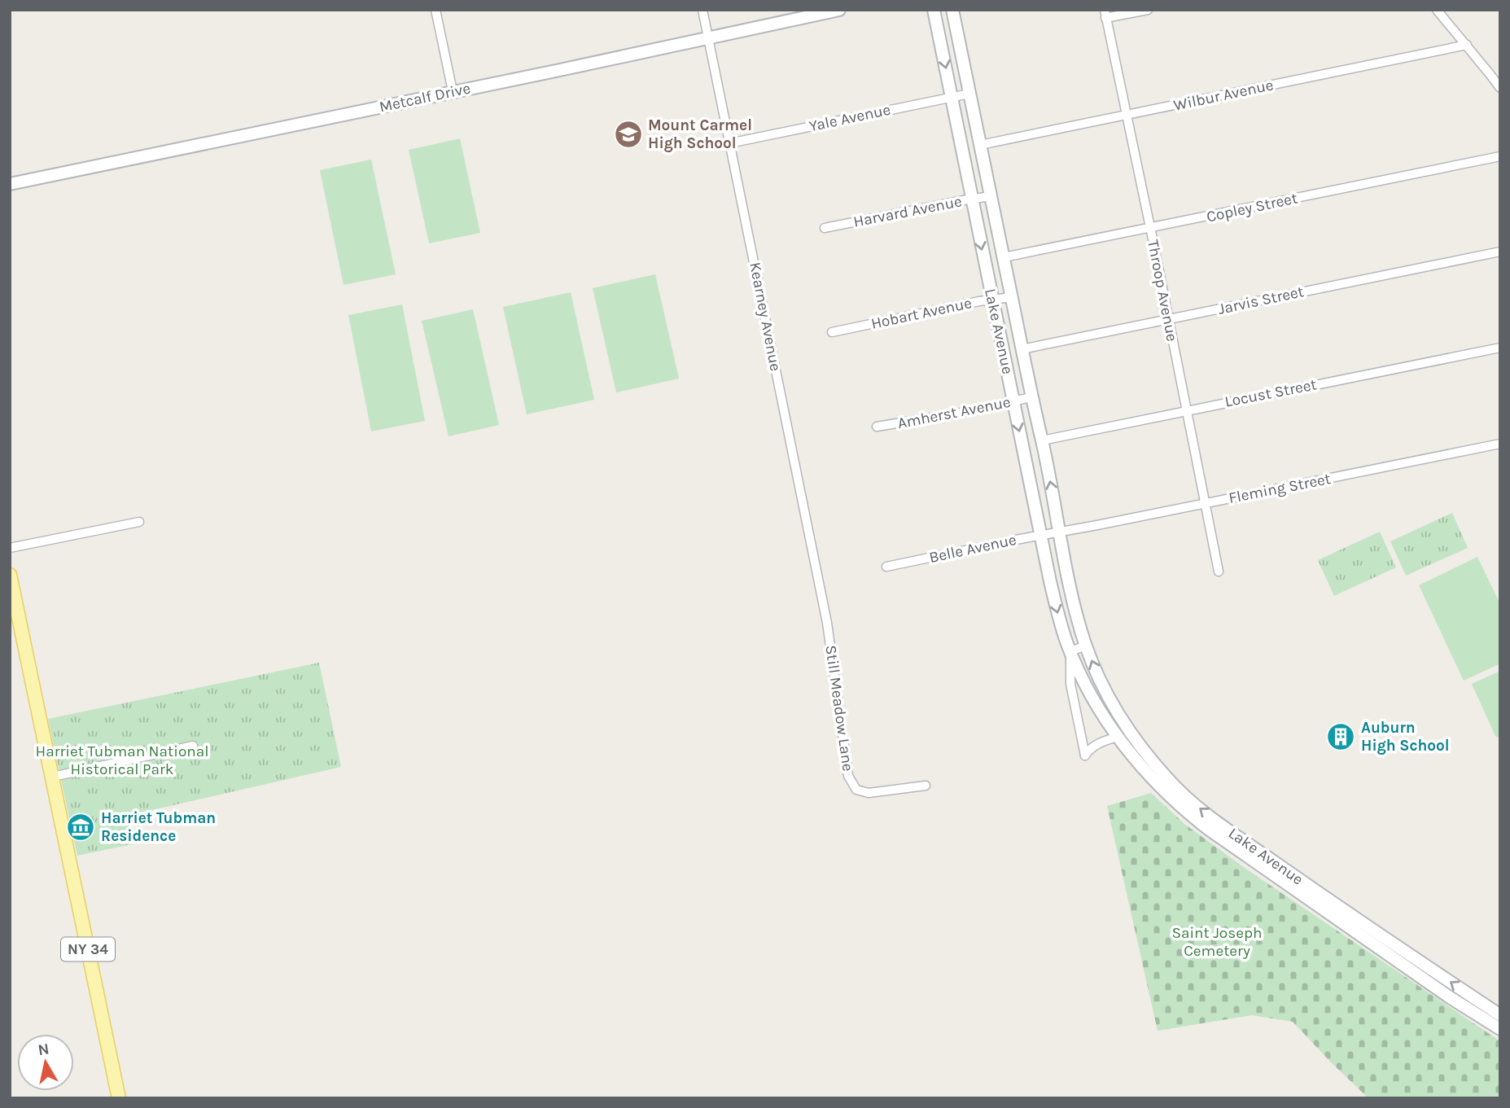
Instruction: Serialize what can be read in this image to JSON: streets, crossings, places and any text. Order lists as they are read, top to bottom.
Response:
{
  "streets": {
    "main road": ["Metcalf Drive", "Lake Avenue", "NY 34"],
    "street": [
      "Wilbur Avenue",
      "Yale Avenue",
      "Copley Street",
      "Harvard Avenue",
      "Throop Avenue",
      "Jarvis Street",
      "Hobart Avenue",
      "Kearney Avenue",
      "Locust Street",
      "Amherst Avenue",
      "Fleming Street",
      "Belle Avenue",
      "Still Meadow Lane"
    ]
  },
  "crossings": [
    ["Wilbur Avenue", "Throop Avenue"],
    ["Wilbur Avenue", "Lake Avenue"],
    ["Metcalf Drive", "Kearney Avenue"],
    ["Yale Avenue", "Kearney Avenue"],
    ["Yale Avenue", "Lake Avenue"],
    ["Copley Street", "Throop Avenue"],
    ["Copley Street", "Lake Avenue"],
    ["Harvard Avenue", "Lake Avenue"],
    ["Throop Avenue", "Jarvis Street"],
    ["Throop Avenue", "Locust Street"],
    ["Throop Avenue", "Fleming Street"],
    ["Jarvis Street", "Lake Avenue"],
    ["Hobart Avenue", "Lake Avenue"],
    ["Kearney Avenue", "Still Meadow Lane"],
    ["Lake Avenue", "Locust Street"],
    ["Lake Avenue", "Amherst Avenue"],
    ["Lake Avenue", "Fleming Street"],
    ["Lake Avenue", "Belle Avenue"],
    ["Fleming Street", "Belle Avenue"]
  ],
  "parks": ["Harriet Tubman National Historical Park", "Saint Joseph Cemetery"],
  "places": {
    "school or university": ["Mount Carmel High School"],
    "building": ["Auburn High School"],
    "museum": ["Harriet Tubman Residence"]
  },
  "north": "top"
}
